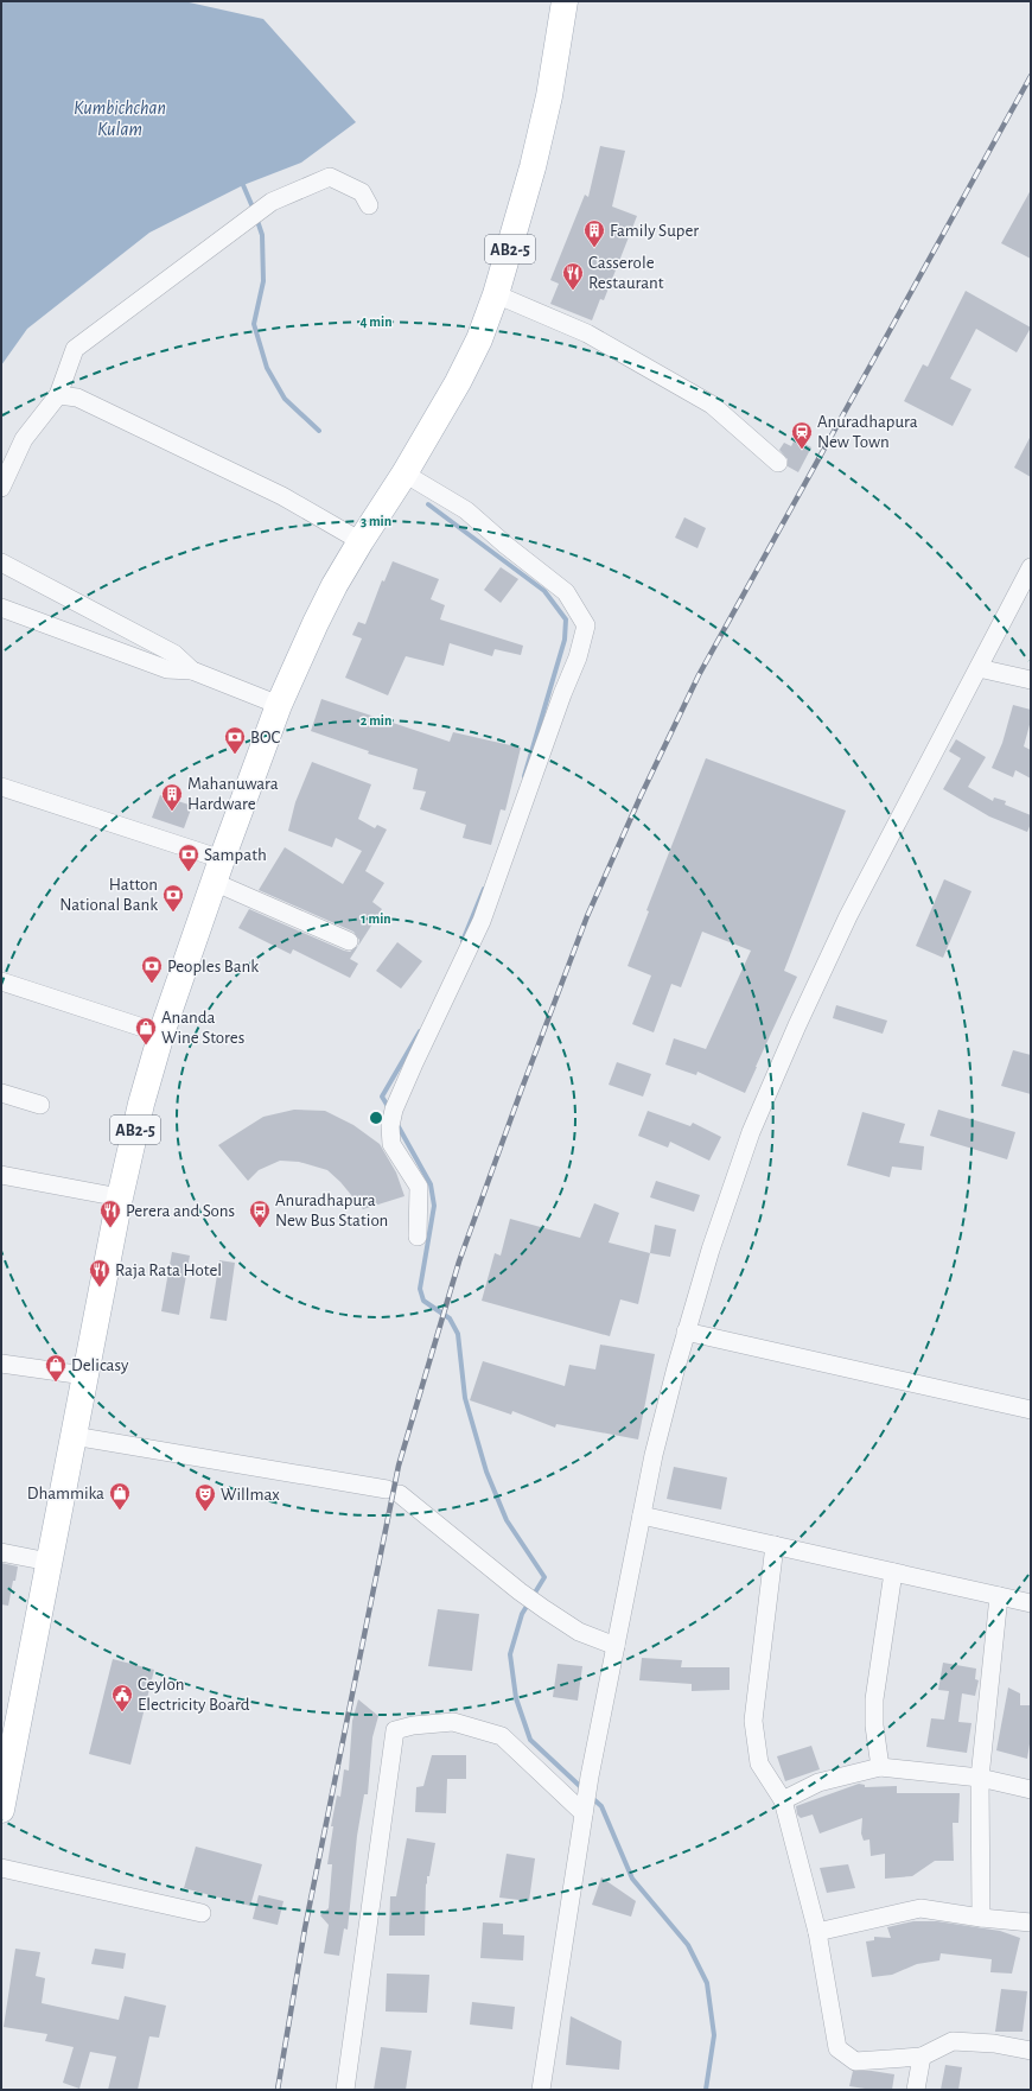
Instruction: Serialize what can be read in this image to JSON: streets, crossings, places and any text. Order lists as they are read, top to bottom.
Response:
{
  "streets": {
    "main road": ["AB2-5"]
  },
  "water": ["Kumbichchan Kulam"],
  "places": {
    "building": ["Family Super", "Mahanuwara Hardware"],
    "restaurant": ["Casserole Restaurant", "Perera and Sons", "Raja Rata Hotel"],
    "station": ["Anuradhapura New Town"],
    "bank": [
      "BOC",
      "Sampath",
      "Hatton National Bank",
      "Peoples Bank"
    ],
    "shop": ["Ananda Wine Stores", "Delicasy", "Dhammika"],
    "bus stop": ["Anuradhapura New Bus Station"],
    "theatre": ["Willmax"],
    "public building": ["Ceylon Electricity Board"]
  },
  "rings": [
    "4 min",
    "3 min",
    "2 min",
    "1 min"
  ]
}
